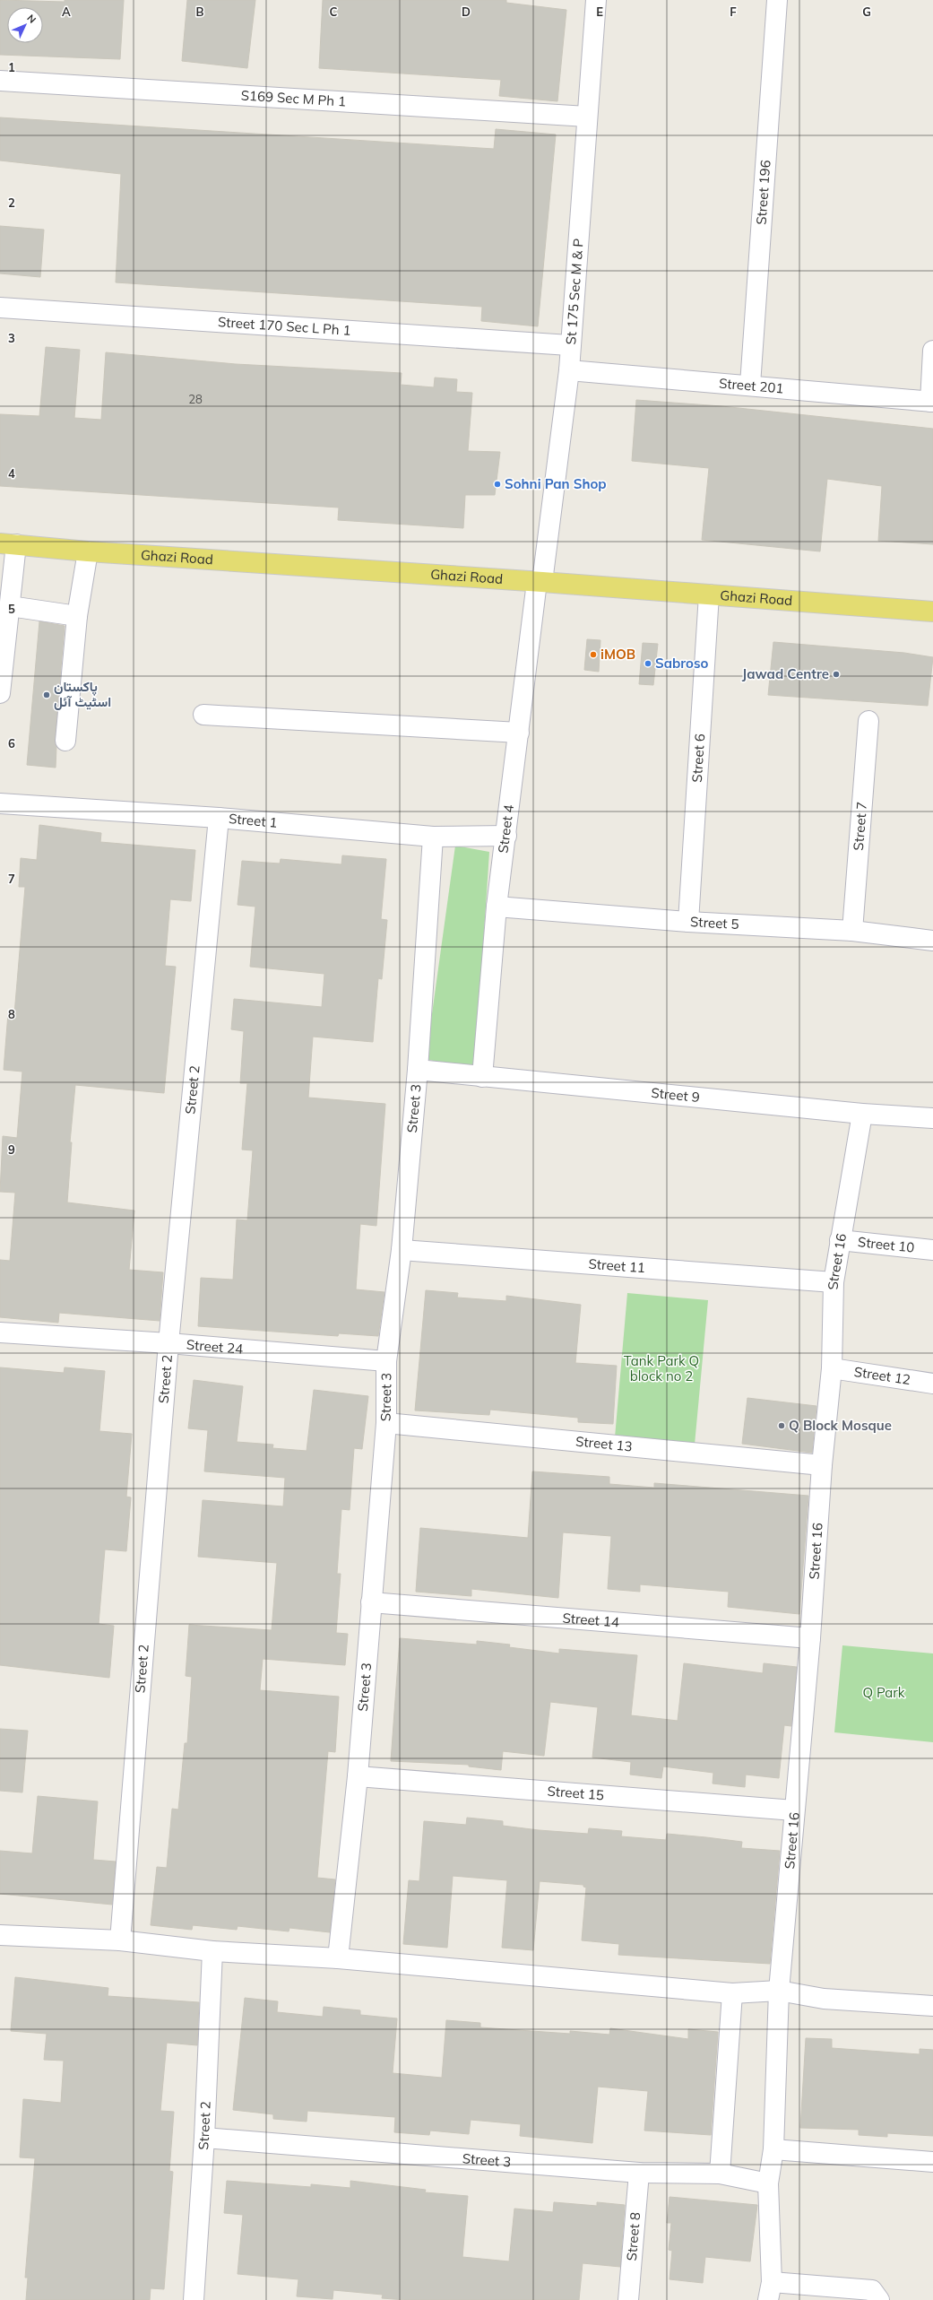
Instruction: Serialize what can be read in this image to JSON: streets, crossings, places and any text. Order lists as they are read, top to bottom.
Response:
{
  "streets": {
    "main road": ["Ghazi Road"],
    "street": [
      "S169 Sec M Ph 1",
      "Street 196",
      "St 175 Sec M & P",
      "Street 170 Sec L Ph 1",
      "Street 201",
      "Street 6",
      "Street 1",
      "Street 7",
      "Street 4",
      "Street 5",
      "Street 2",
      "Street 9",
      "Street 3",
      "Street 10",
      "Street 16",
      "Street 11",
      "Street 24",
      "Street 12",
      "Street 13",
      "Street 14",
      "Street 15",
      "Street 8"
    ]
  },
  "crossings": [
    ["S169 Sec M Ph 1", "St 175 Sec M & P"],
    ["Street 196", "Street 201"],
    ["St 175 Sec M & P", "Street 170 Sec L Ph 1"],
    ["St 175 Sec M & P", "Street 201"],
    ["St 175 Sec M & P", "Ghazi Road"],
    ["St 175 Sec M & P", "Street 4"],
    ["Ghazi Road", "Street 6"],
    ["Ghazi Road", "Street 4"],
    ["Street 6", "Street 5"],
    ["Street 1", "Street 4"],
    ["Street 1", "Street 2"],
    ["Street 1", "Street 3"],
    ["Street 7", "Street 5"],
    ["Street 4", "Street 5"],
    ["Street 4", "Street 9"],
    ["Street 2", "Street 3"],
    ["Street 2", "Street 24"],
    ["Street 9", "Street 3"],
    ["Street 9", "Street 16"],
    ["Street 3", "Street 16"],
    ["Street 3", "Street 11"],
    ["Street 3", "Street 24"],
    ["Street 3", "Street 13"],
    ["Street 3", "Street 14"],
    ["Street 3", "Street 15"],
    ["Street 3", "Street 8"],
    ["Street 10", "Street 16"],
    ["Street 16", "Street 11"],
    ["Street 16", "Street 12"],
    ["Street 16", "Street 13"],
    ["Street 16", "Street 14"],
    ["Street 16", "Street 15"]
  ],
  "parks": ["Tank Park Q block no 2", "Q Park"],
  "places": [
    "Sohni Pan Shop",
    "iMOB",
    "Sabroso",
    "Jawad Centre",
    "پاکستان اسٹیٹ آئل",
    "Q Block Mosque"
  ],
  "house_numbers": ["28"],
  "north": "top right",
  "grid": {
    "columns": [
      "A",
      "B",
      "C",
      "D",
      "E",
      "F",
      "G"
    ],
    "rows": [
      "1",
      "2",
      "3",
      "4",
      "5",
      "6",
      "7",
      "8",
      "9"
    ]
  }
}
